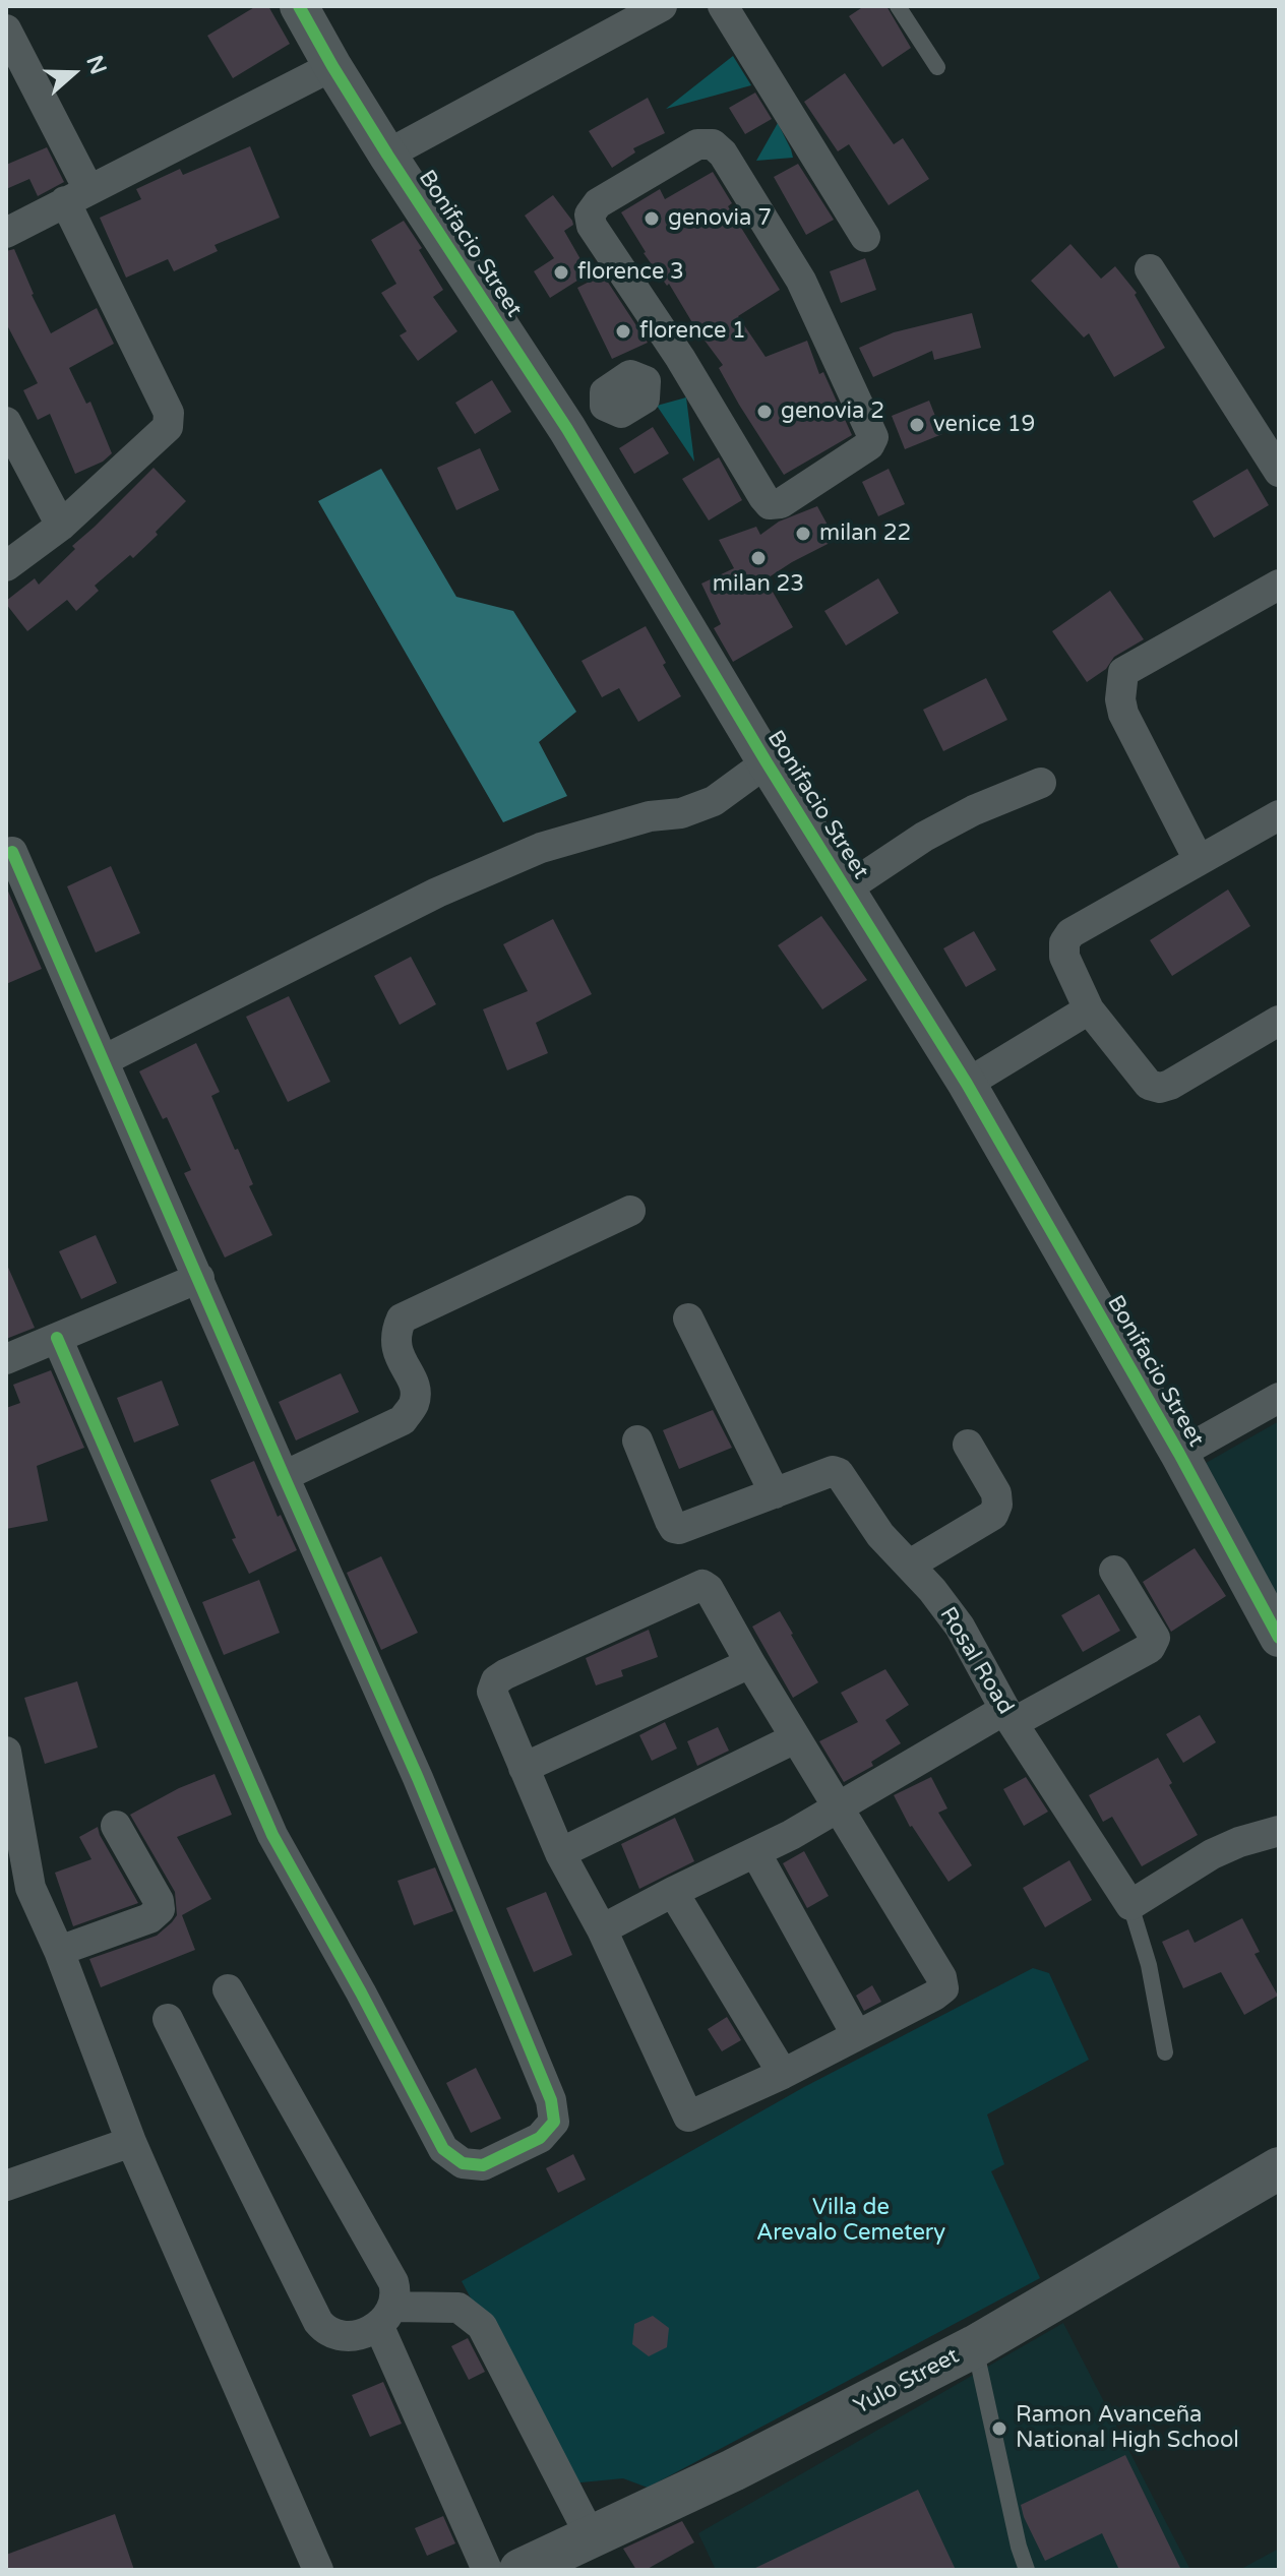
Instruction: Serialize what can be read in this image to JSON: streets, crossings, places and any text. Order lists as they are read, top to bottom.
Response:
{
  "streets": {
    "main road": ["Yulo Street"],
    "street": ["Bonifacio Street", "Rosal Road"]
  },
  "parks": ["Villa de Arevalo Cemetery"],
  "places": [
    "genovia 7",
    "florence 3",
    "florence 1",
    "genovia 2",
    "venice 19",
    "milan 22",
    "milan 23",
    "Ramon Avanceña National High School"
  ],
  "north": "right"
}
